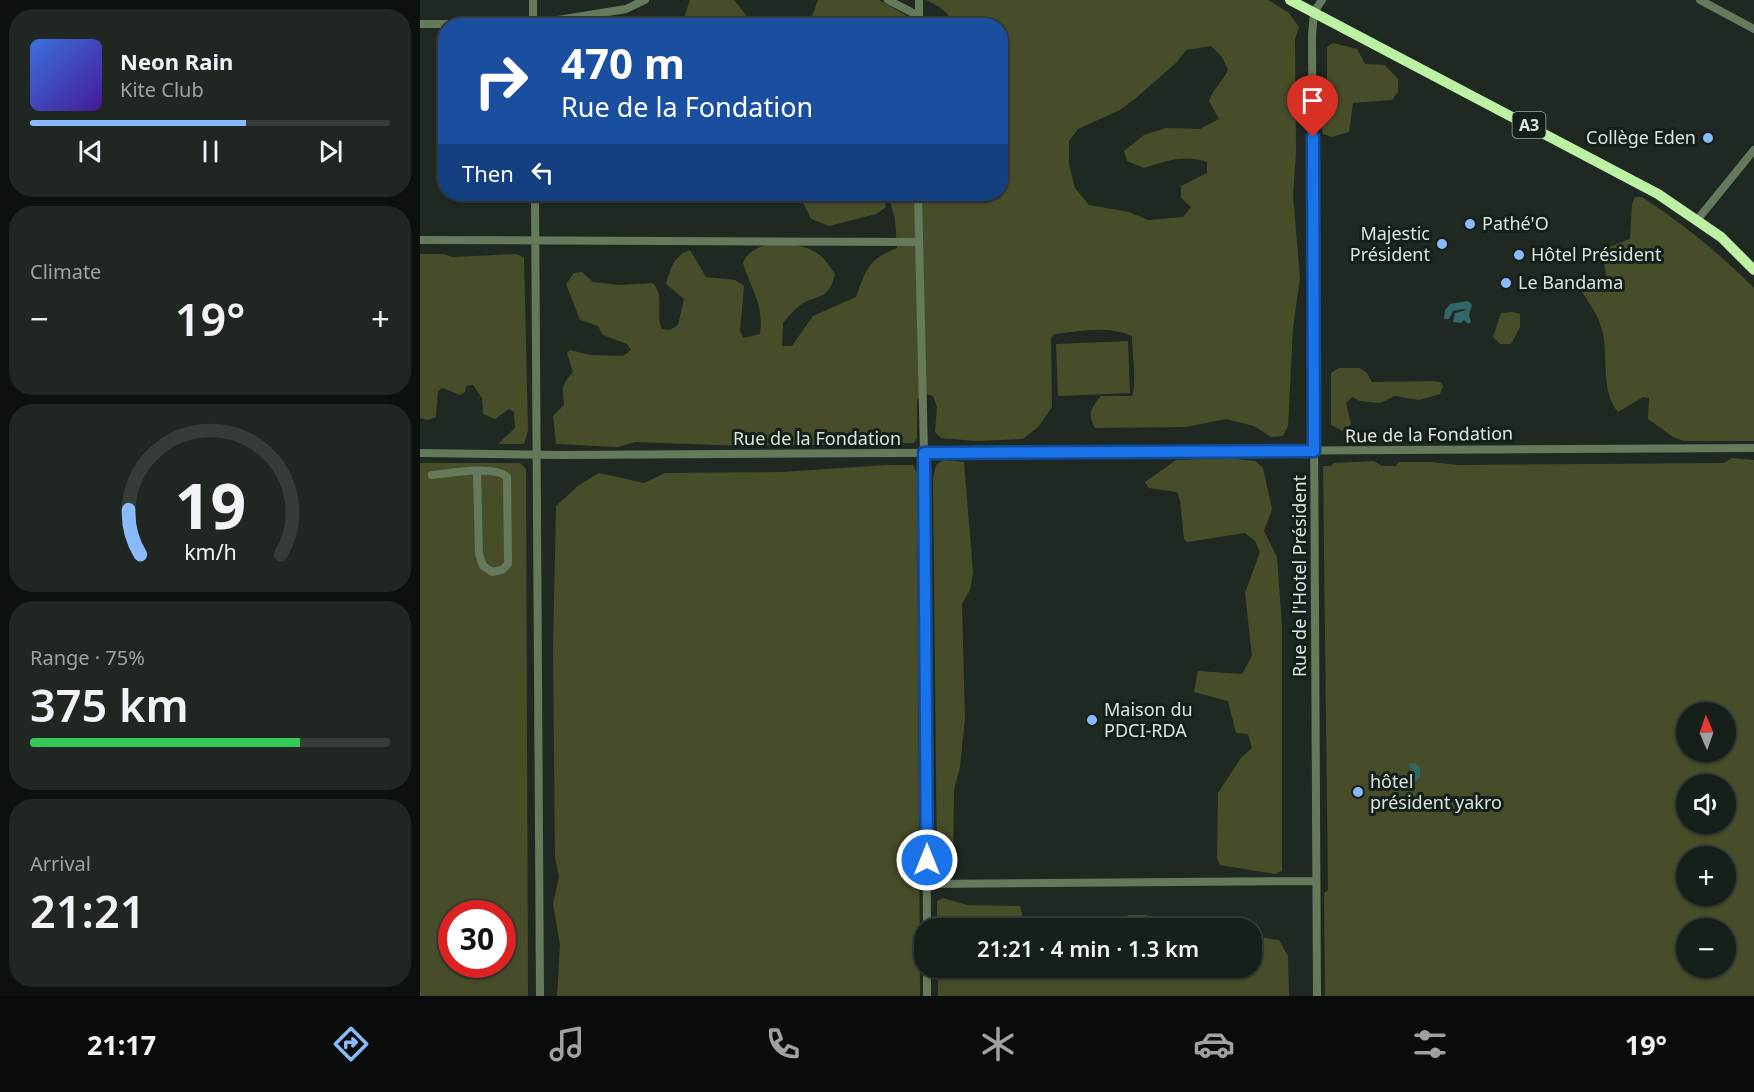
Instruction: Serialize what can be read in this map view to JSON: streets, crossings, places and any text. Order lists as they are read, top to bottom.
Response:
{
  "streets": {
    "highway": ["A3"],
    "street": ["Rue de la Fondation", "Rue de l'Hotel Président"]
  },
  "crossings": [
    ["A3", "Rue de l'Hotel Président"],
    ["Rue de la Fondation", "Rue de l'Hotel Président"]
  ],
  "places": [
    "Collège Eden",
    "Pathé'O",
    "Majestic Président",
    "Hôtel Président",
    "Le Bandama",
    "Maison du PDCI-RDA",
    "hôtel président yakro"
  ],
  "north": "top",
  "page": {
    "turn": ["470 m", "Rue de la Fondation"],
    "song": ["Neon Rain", "Kite Club"],
    "then": "Then",
    "tile": [
      "Climate",
      ["Range · 75%", "375 km"],
      ["Arrival", "21:21"]
    ],
    "heat": ["−", "19°", "+"],
    "map_buttons": ["+", "−"],
    "limit": "30",
    "trip": "21:21 · 4 min · 1.3 km",
    "tabs": ["21:17", "19°"],
    "gauge": ["19", "km/h"]
  }
}
